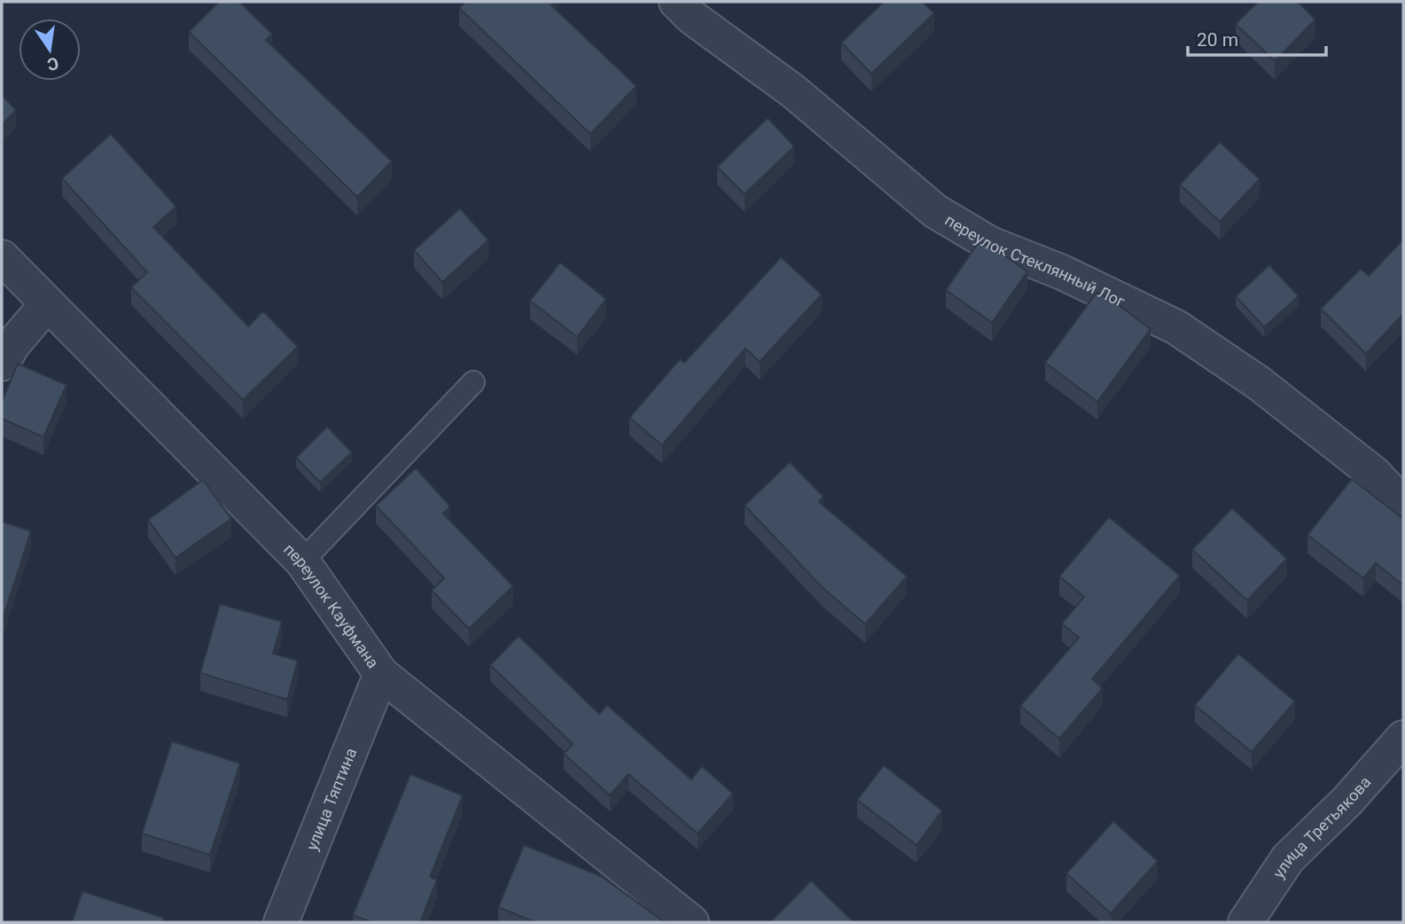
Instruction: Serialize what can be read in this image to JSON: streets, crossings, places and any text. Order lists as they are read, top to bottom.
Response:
{
  "streets": {
    "street": [
      "переулок Стеклянный Лог",
      "переулок Кауфмана",
      "улица Тяптина",
      "улица Третьякова"
    ]
  },
  "crossings": [
    ["переулок Кауфмана", "улица Тяптина"]
  ],
  "scale_bar": "20 m",
  "north": "bottom"
}
